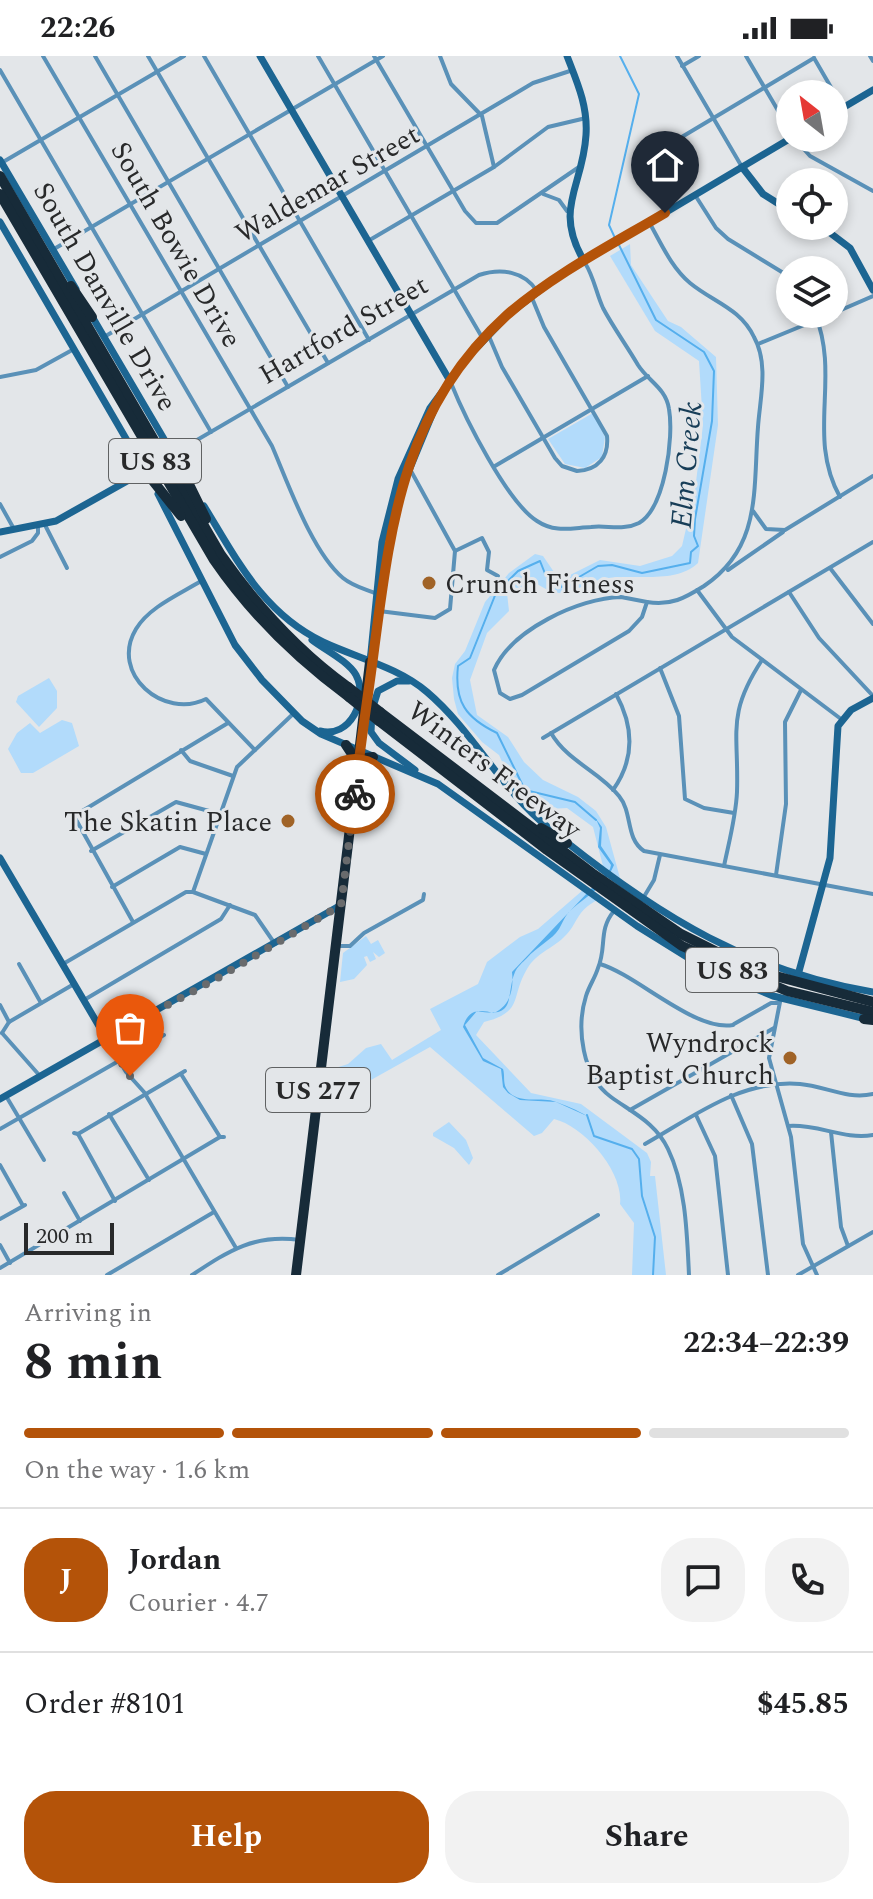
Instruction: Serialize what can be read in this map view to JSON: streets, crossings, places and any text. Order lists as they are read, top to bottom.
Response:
{
  "streets": {
    "highway": ["US 83", "Winters Freeway", "US 277"],
    "main road": ["South Danville Drive"],
    "street": ["Waldemar Street", "South Bowie Drive", "Hartford Street"]
  },
  "crossings": [
    ["Waldemar Street", "South Bowie Drive"],
    ["Waldemar Street", "South Danville Drive"],
    ["South Bowie Drive", "Hartford Street"],
    ["South Danville Drive", "Hartford Street"],
    ["South Danville Drive", "Winters Freeway"],
    ["South Danville Drive", "US 277"]
  ],
  "water": ["Elm Creek"],
  "places": ["Crunch Fitness", "The Skatin Place", "Wyndrock Baptist Church"],
  "scale_bar": "200 m",
  "north": "top left",
  "page": {
    "status": "22:26",
    "scale": "200 m",
    "heading": ["8 min", "Arriving in", "22:34–22:39"],
    "panel": [
      "Jordan",
      "Courier · 4.7",
      "Order #8101",
      "$45.85"
    ],
    "bar": "On the way · 1.6 km",
    "round": "J",
    "buttons": ["Help", "Share"]
  }
}
